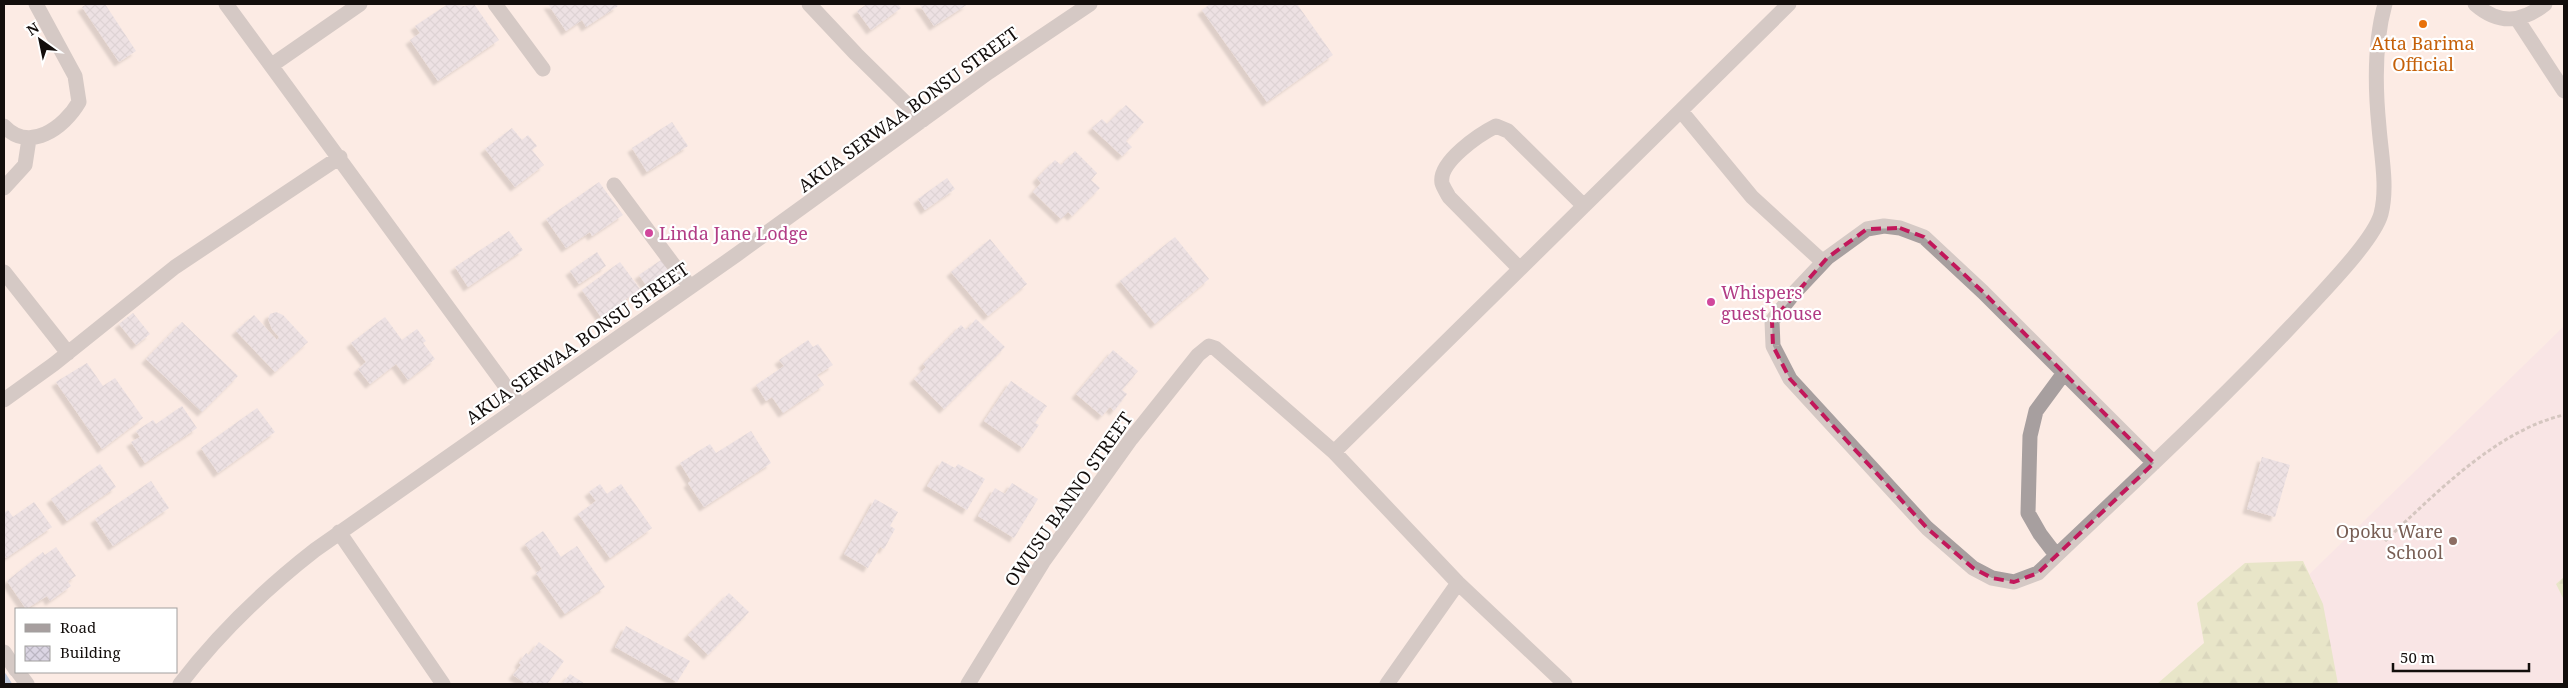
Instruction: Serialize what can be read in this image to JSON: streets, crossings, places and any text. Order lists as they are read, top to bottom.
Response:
{
  "streets": {
    "street": ["AKUA SERWAA BONSU STREET", "OWUSU BANNO STREET"]
  },
  "places": [
    "Atta Barima Official",
    "Linda Jane Lodge",
    "Whispers guest house",
    "Opoku Ware School"
  ],
  "legend": ["Road", "Building"],
  "scale_bar": "50 m",
  "north": "top left"
}
